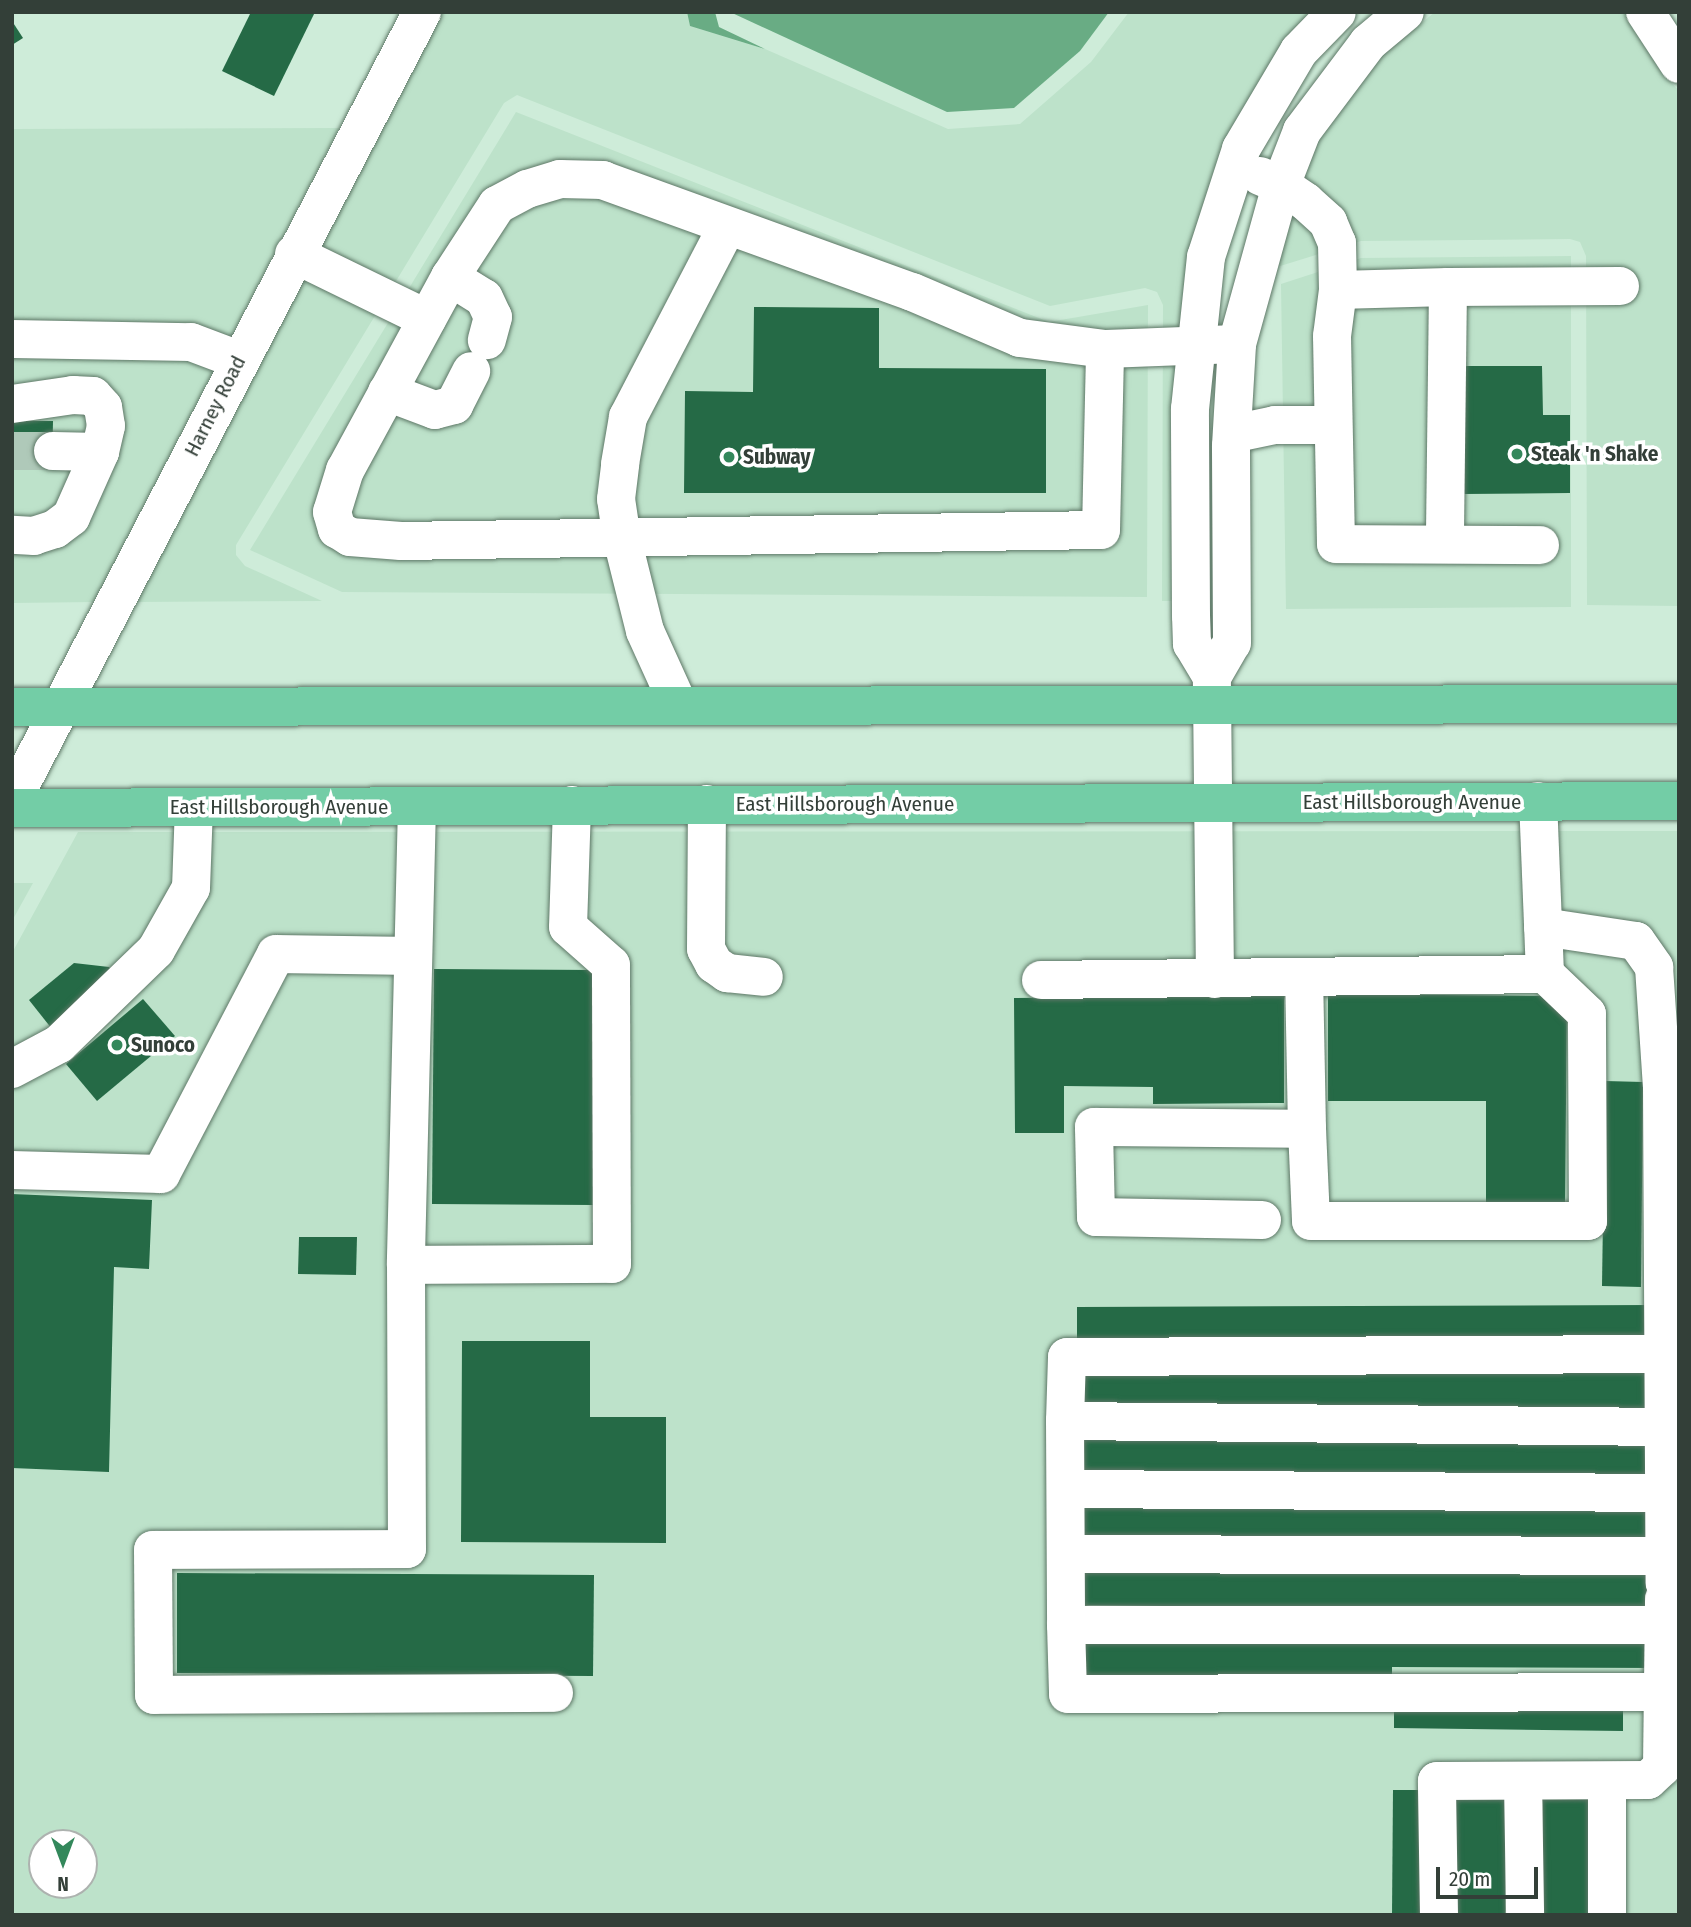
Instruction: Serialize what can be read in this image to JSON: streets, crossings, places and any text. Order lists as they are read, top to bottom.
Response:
{
  "streets": {
    "main road": ["East Hillsborough Avenue"],
    "street": ["Harney Road"]
  },
  "places": ["Steak 'n Shake", "Subway", "Sunoco"],
  "scale_bar": "20 m",
  "north": "bottom"
}
